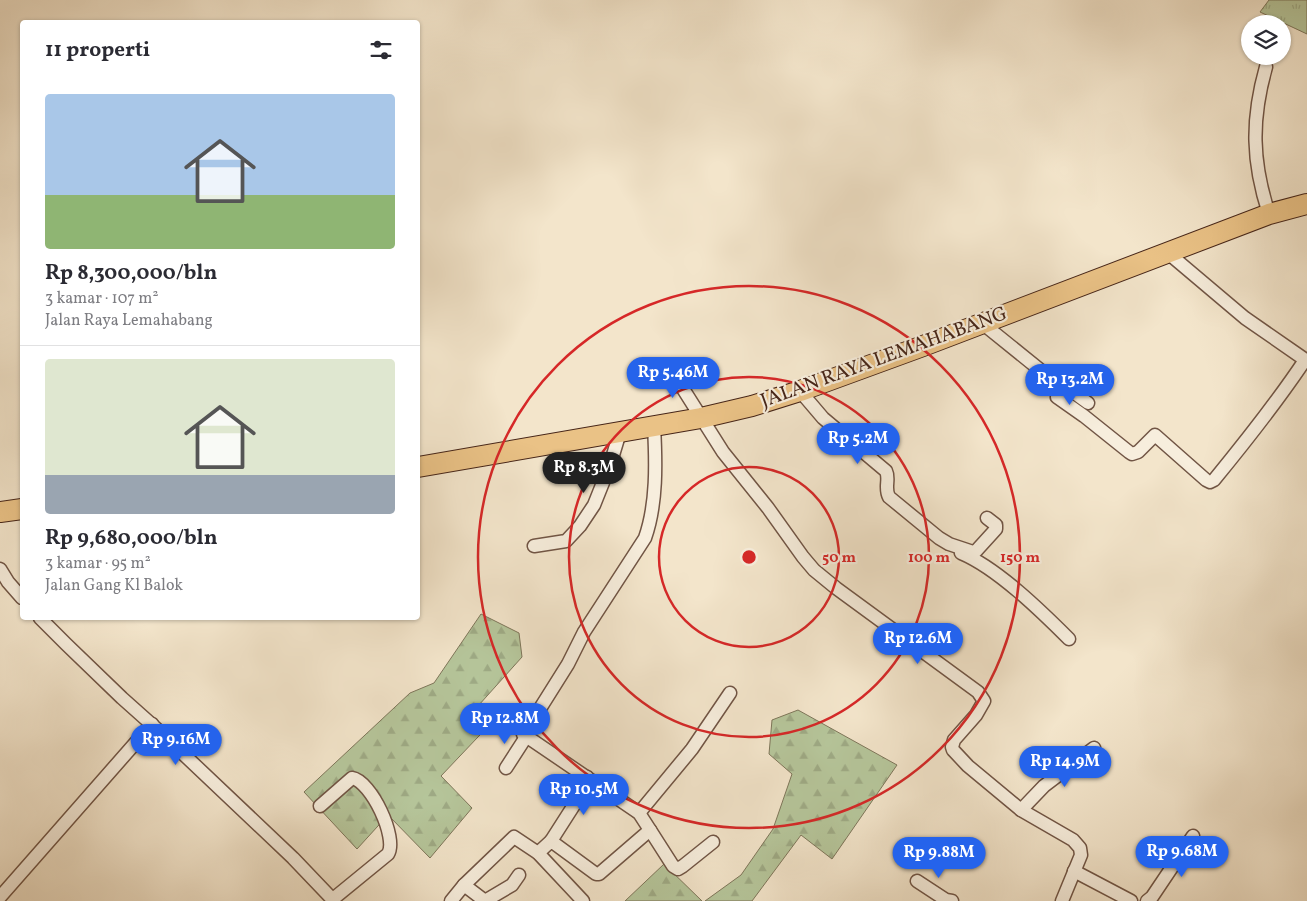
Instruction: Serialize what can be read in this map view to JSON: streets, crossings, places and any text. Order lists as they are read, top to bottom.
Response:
{
  "streets": {
    "main road": ["JALAN RAYA LEMAHABANG"]
  },
  "page": {
    "heading": "11 properti",
    "list": [
      {
        "name": "Rp 8,300,000/bln",
        "note": "3 kamar · 107 m² · Jalan Raya Lemahabang"
      },
      {
        "name": "Rp 9,680,000/bln",
        "note": "3 kamar · 95 m² · Jalan Gang Kl Balok"
      }
    ],
    "price": [
      "Rp 5.46M",
      "Rp 13.2M",
      "Rp 5.2M",
      "Rp 8.3M",
      "Rp 12.6M",
      "Rp 12.8M",
      "Rp 9.16M",
      "Rp 14.9M",
      "Rp 10.5M",
      "Rp 9.68M",
      "Rp 9.88M"
    ]
  },
  "rings": ["50 m", "100 m", "150 m"]
}
